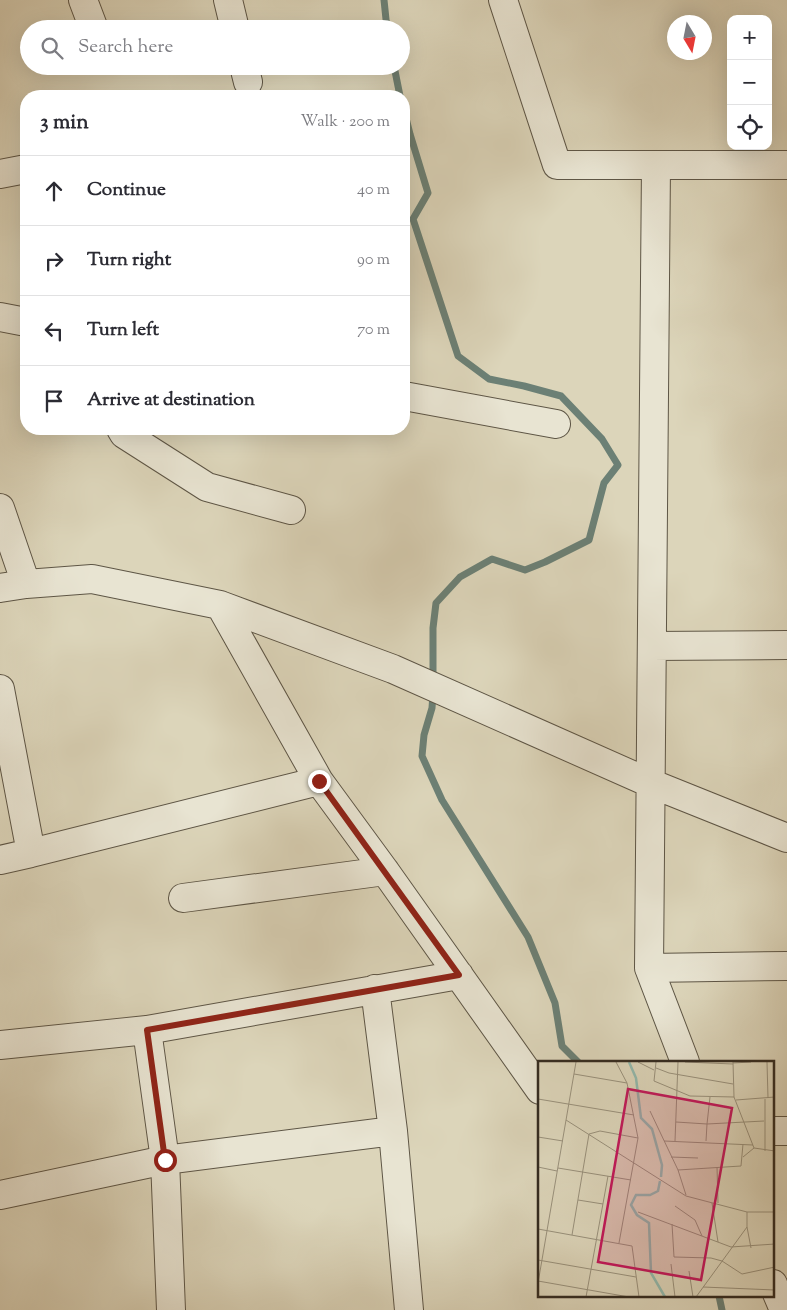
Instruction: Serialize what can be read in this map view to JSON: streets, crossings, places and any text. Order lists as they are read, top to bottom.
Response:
{
  "north": "bottom",
  "page": {
    "map_buttons": ["+", "−"],
    "search": "Search here",
    "heading": ["3 min", "Walk · 200 m"],
    "list": [
      ["Continue", "40 m"],
      ["Turn right", "90 m"],
      ["Turn left", "70 m"],
      "Arrive at destination"
    ]
  }
}
